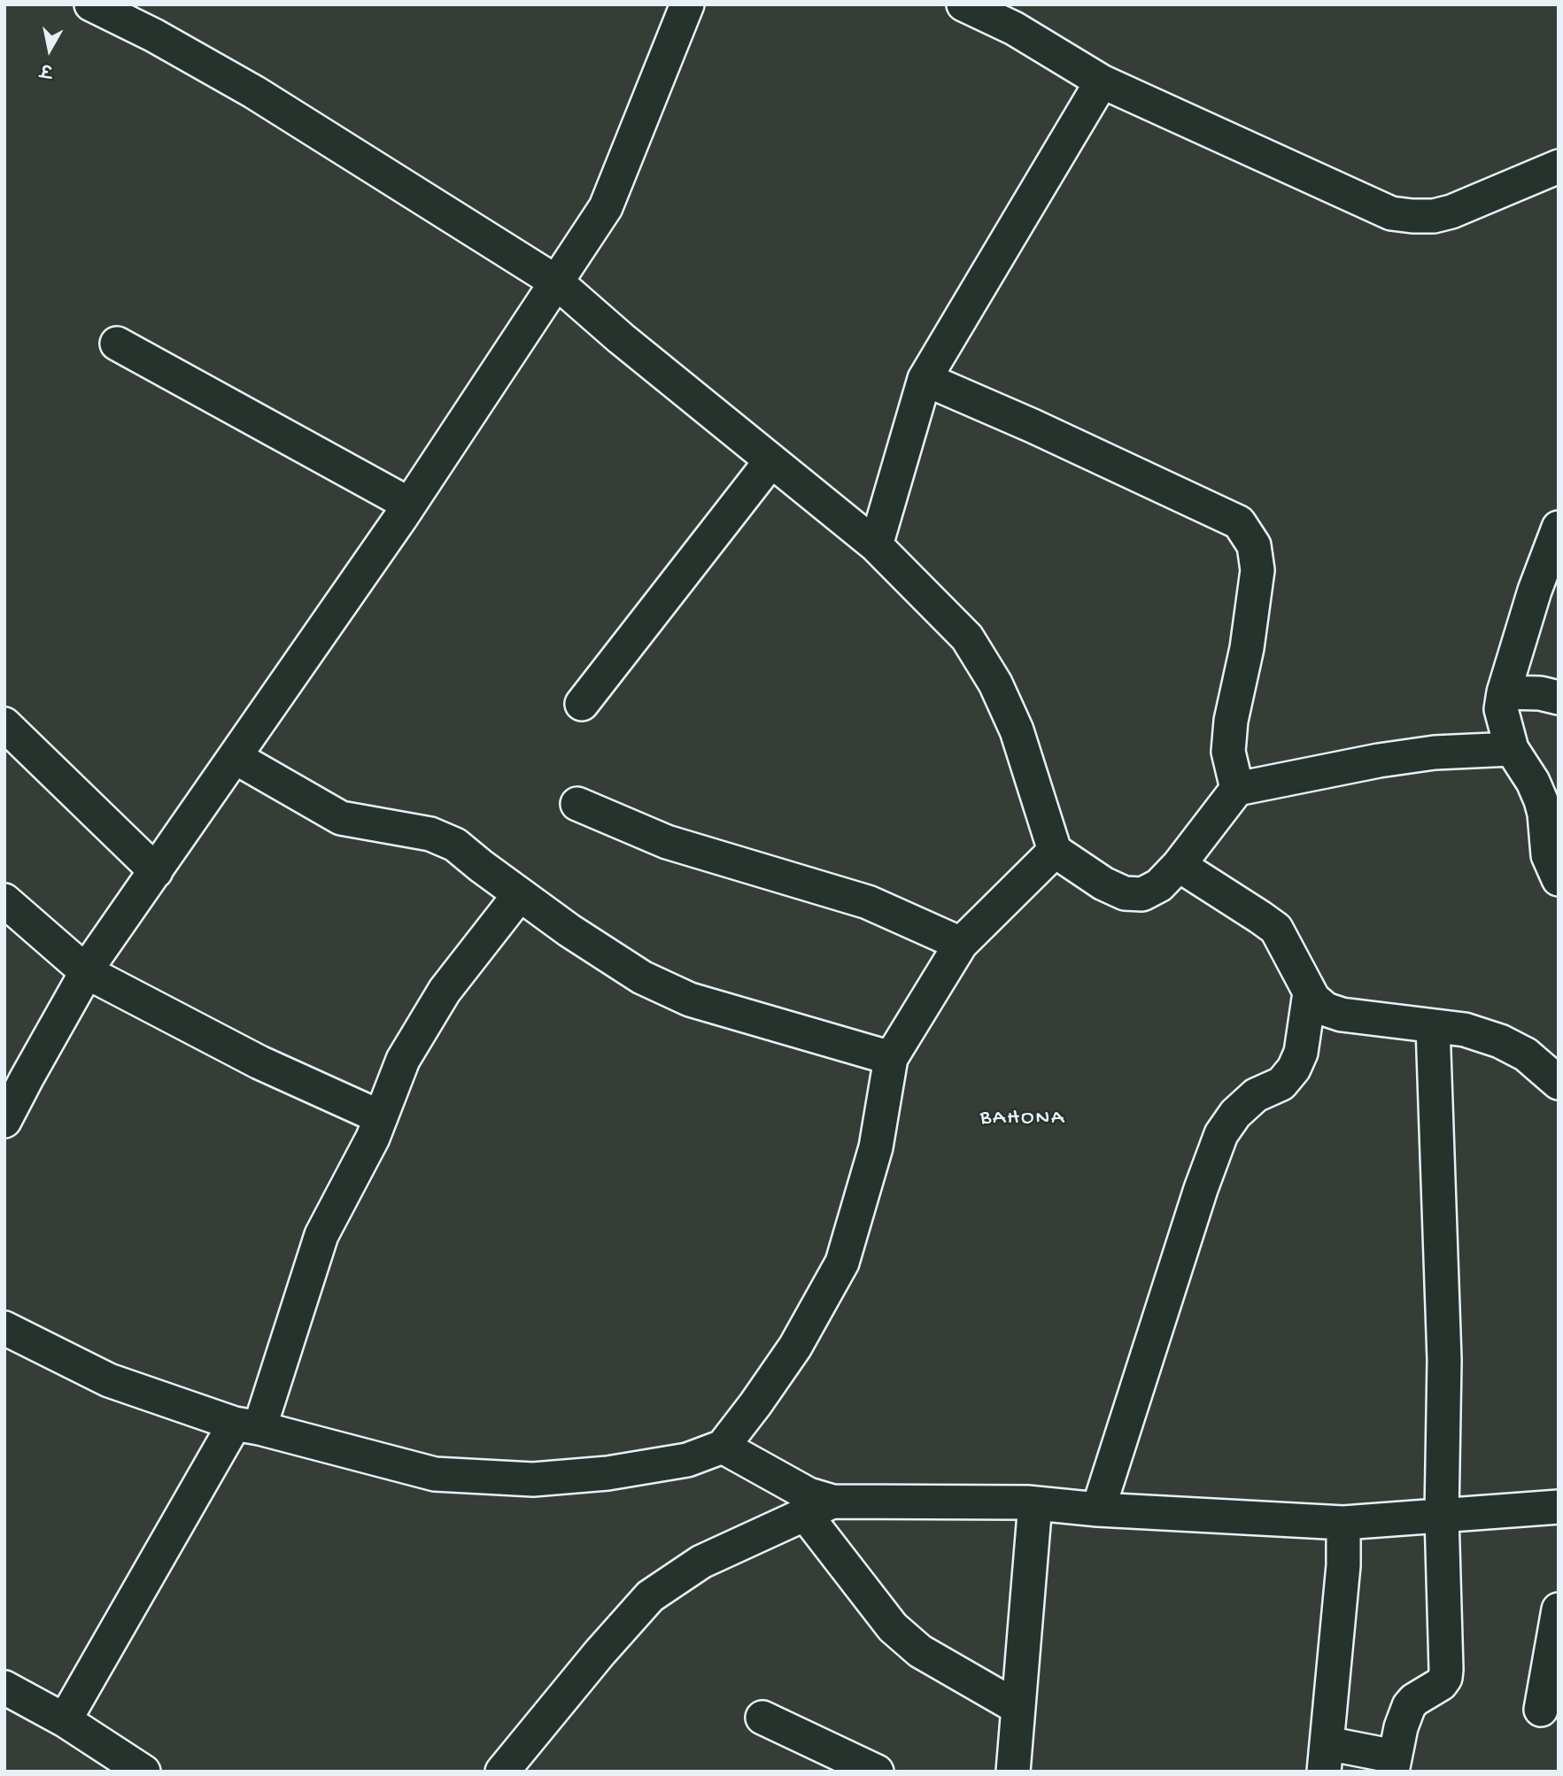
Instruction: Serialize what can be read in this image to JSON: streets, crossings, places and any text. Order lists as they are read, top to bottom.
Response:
{
  "districts": ["BAHONA"],
  "north": "bottom"
}
